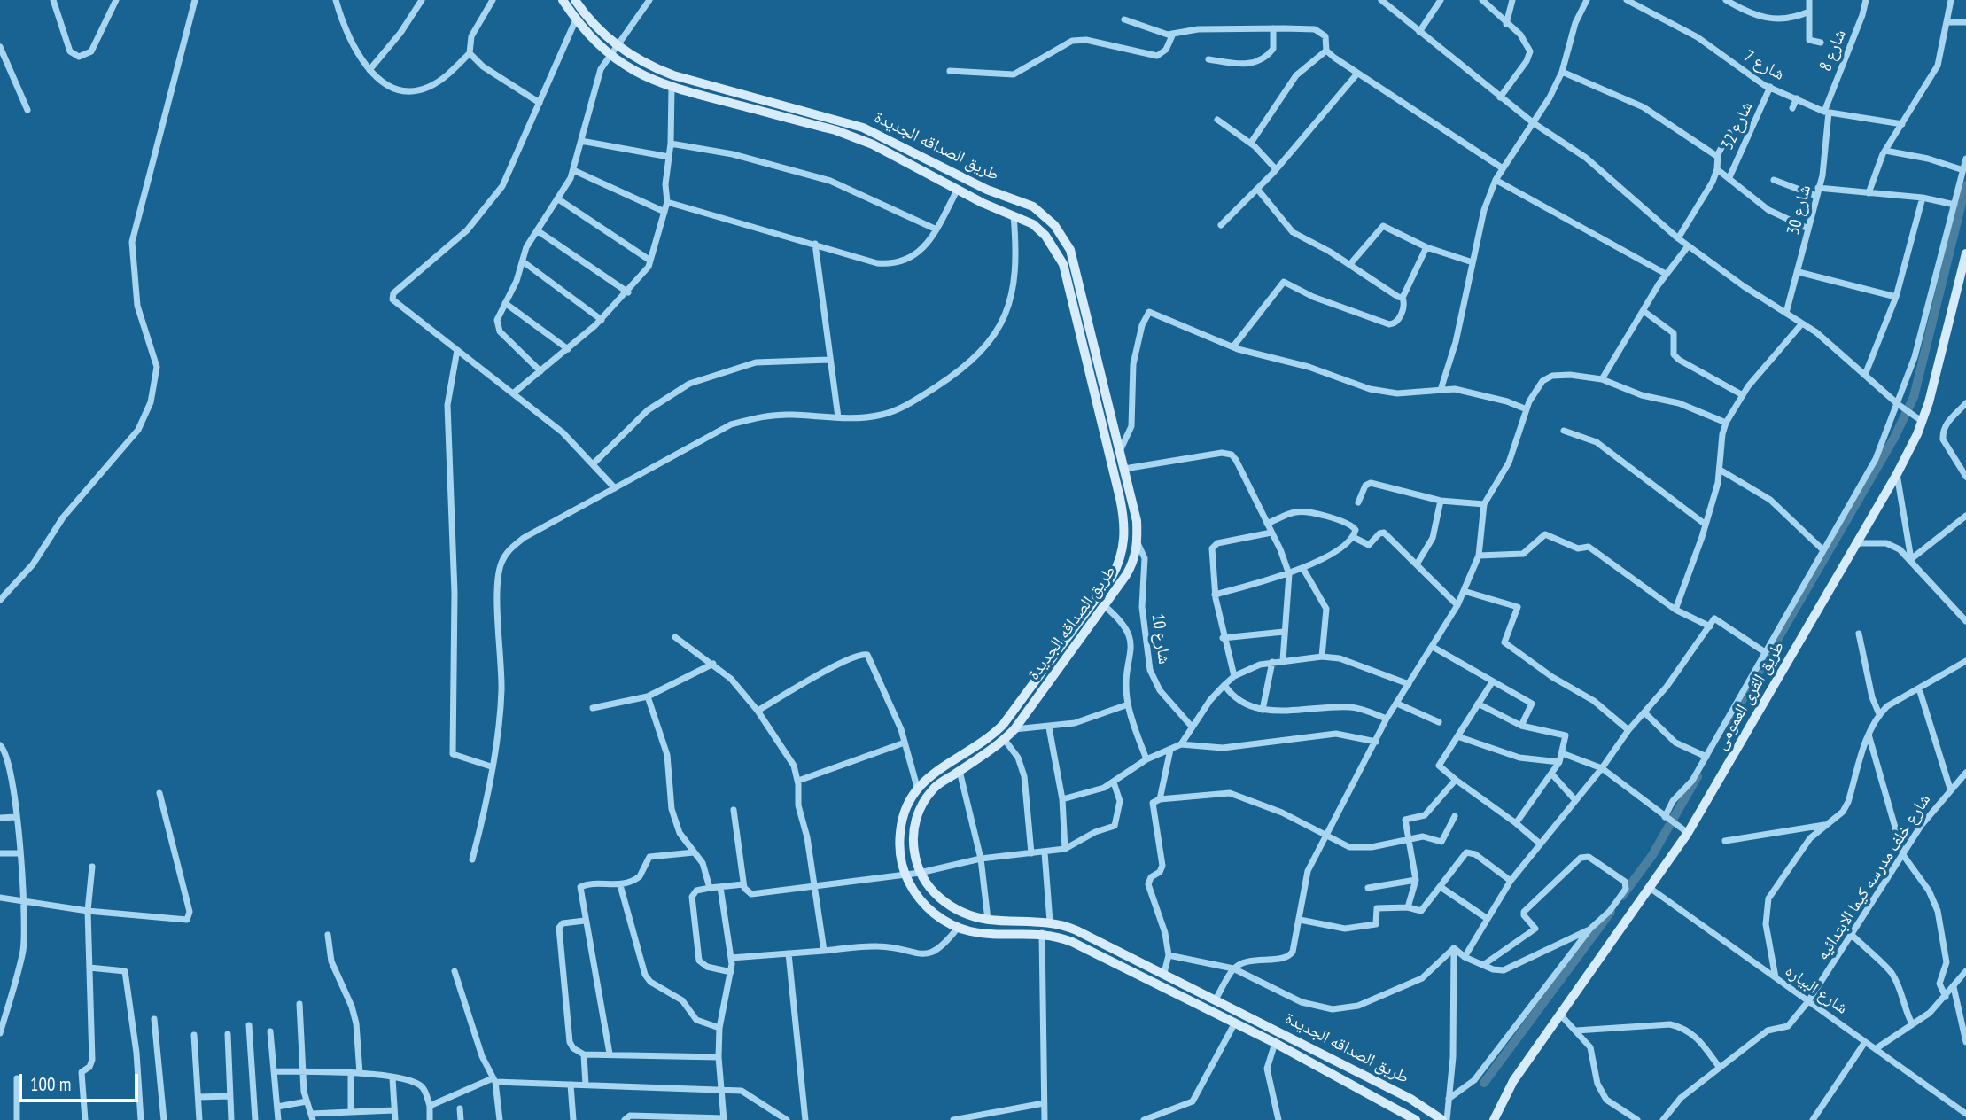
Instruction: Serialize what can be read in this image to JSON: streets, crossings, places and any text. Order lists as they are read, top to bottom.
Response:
{
  "streets": {
    "street": [
      "شارع 8",
      "شارع 7",
      "شارع 32",
      "طريق الصداقه الجديدة",
      "شارع 30",
      "شارع 10",
      "طريق القرى العمومى",
      "شارع خلف مدرسه كيما الابتدائيه",
      "شارع البياره"
    ]
  },
  "crossings": [
    ["شارع 8", "شارع 7"],
    ["شارع 8", "شارع 30"],
    ["شارع 7", "شارع 32"],
    ["شارع 7", "شارع 30"],
    ["طريق الصداقه الجديدة", "شارع 10"],
    ["طريق القرى العمومى", "شارع البياره"],
    ["شارع خلف مدرسه كيما الابتدائيه", "شارع البياره"]
  ],
  "scale_bar": "100 m"
}
